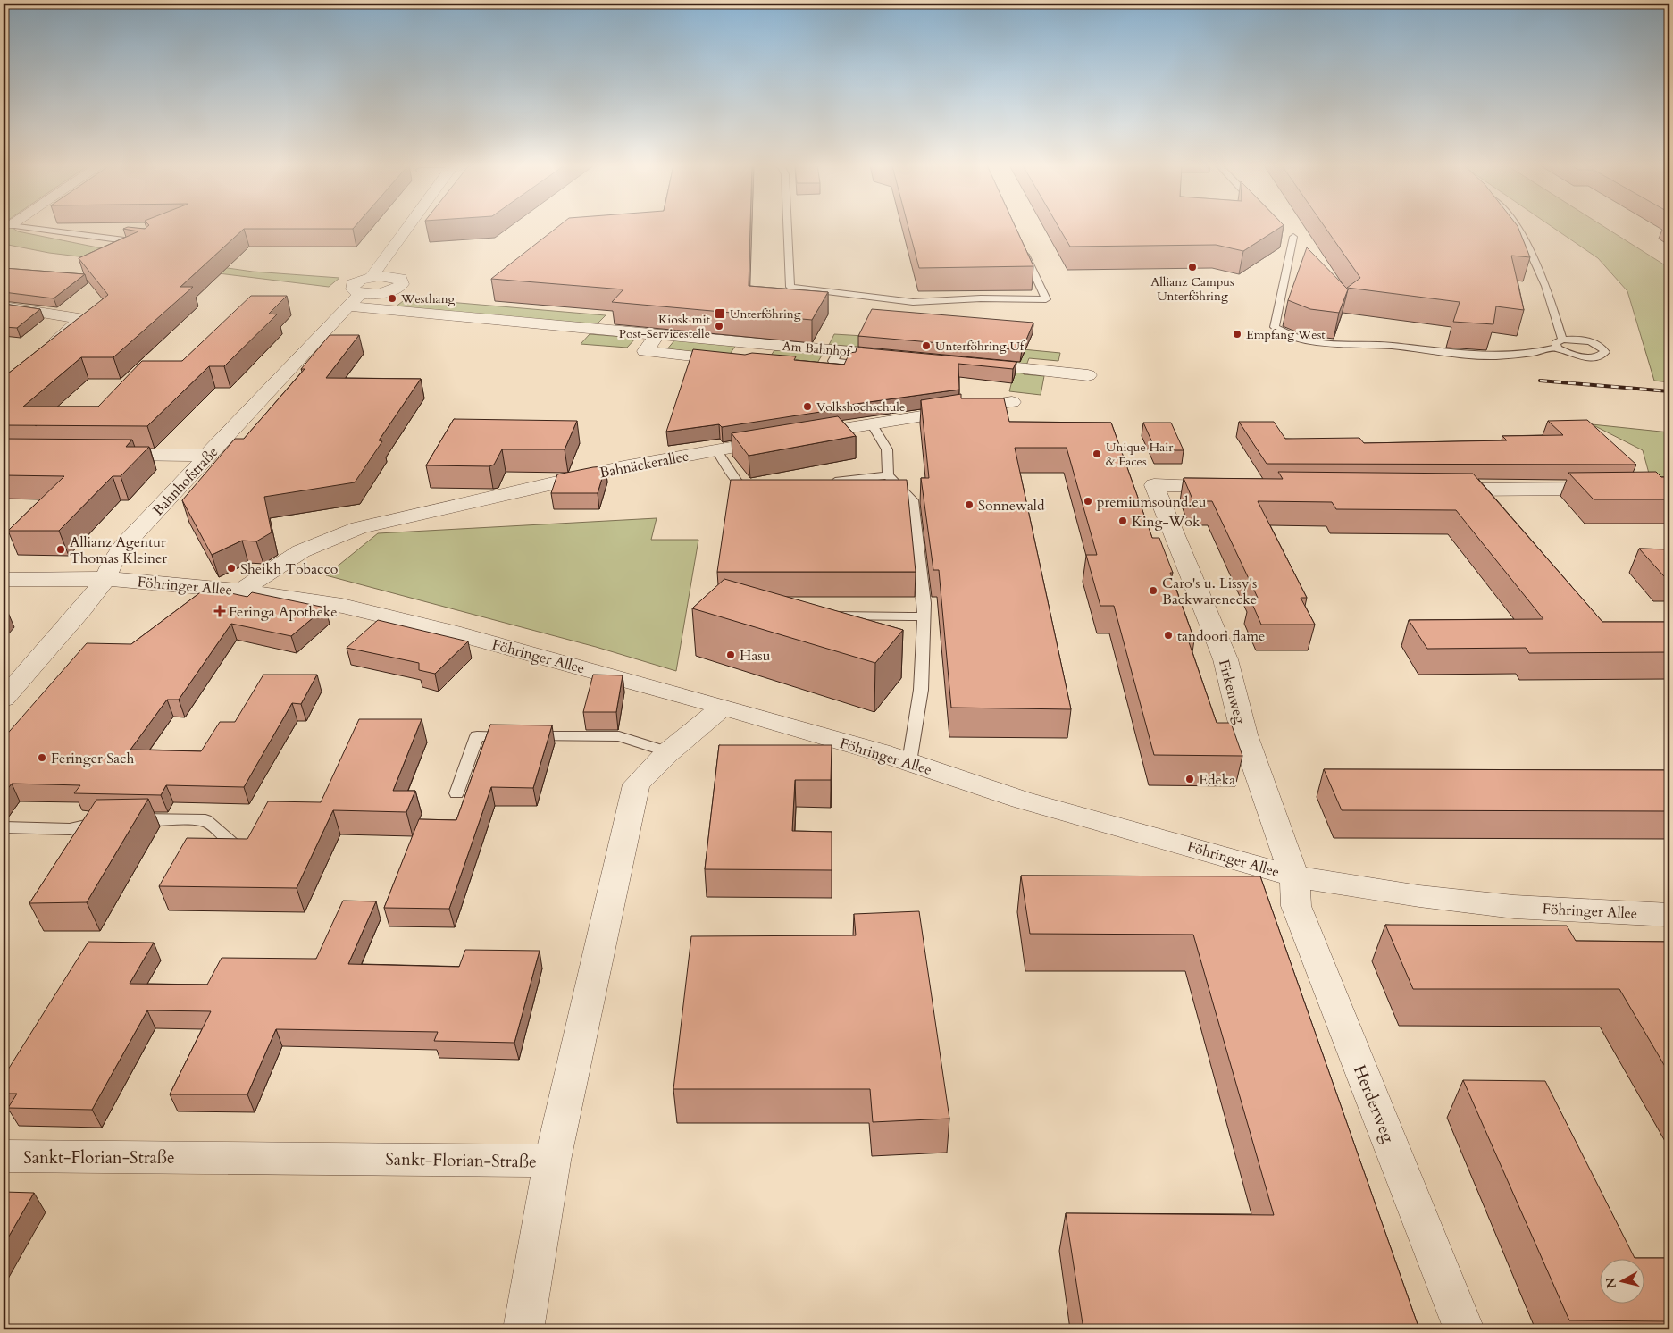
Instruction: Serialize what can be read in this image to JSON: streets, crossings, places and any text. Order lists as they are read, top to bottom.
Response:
{
  "streets": {
    "street": [
      "Am Bahnhof",
      "Bahnäckerallee",
      "Bahnhofstraße",
      "Föhringer Allee",
      "Firkenweg",
      "Herderweg",
      "Sankt-Florian-Straße"
    ]
  },
  "crossings": [
    ["Am Bahnhof", "Bahnhofstraße"],
    ["Bahnäckerallee", "Föhringer Allee"],
    ["Bahnhofstraße", "Föhringer Allee"],
    ["Föhringer Allee", "Firkenweg"],
    ["Föhringer Allee", "Herderweg"],
    ["Föhringer Allee", "Sankt-Florian-Straße"],
    ["Firkenweg", "Herderweg"]
  ],
  "places": {
    "other": [
      "Allianz Campus Unterföhring",
      "Westhang",
      "Kiosk mit Post-Servicestelle",
      "Empfang West",
      "Unterföhring Uf",
      "Volkshochschule",
      "Unique Hair & Faces",
      "premiumsound.eu",
      "Sonnewald",
      "King-Wok",
      "Allianz Agentur Thomas Kleiner",
      "Sheikh Tobacco",
      "Caro's u. Lissy's Backwarenecke",
      "tandoori flame",
      "Hasu",
      "Feringer Sach",
      "Edeka"
    ],
    "transit": ["Unterföhring"],
    "health": ["Feringa Apotheke"]
  },
  "north": "left"
}
